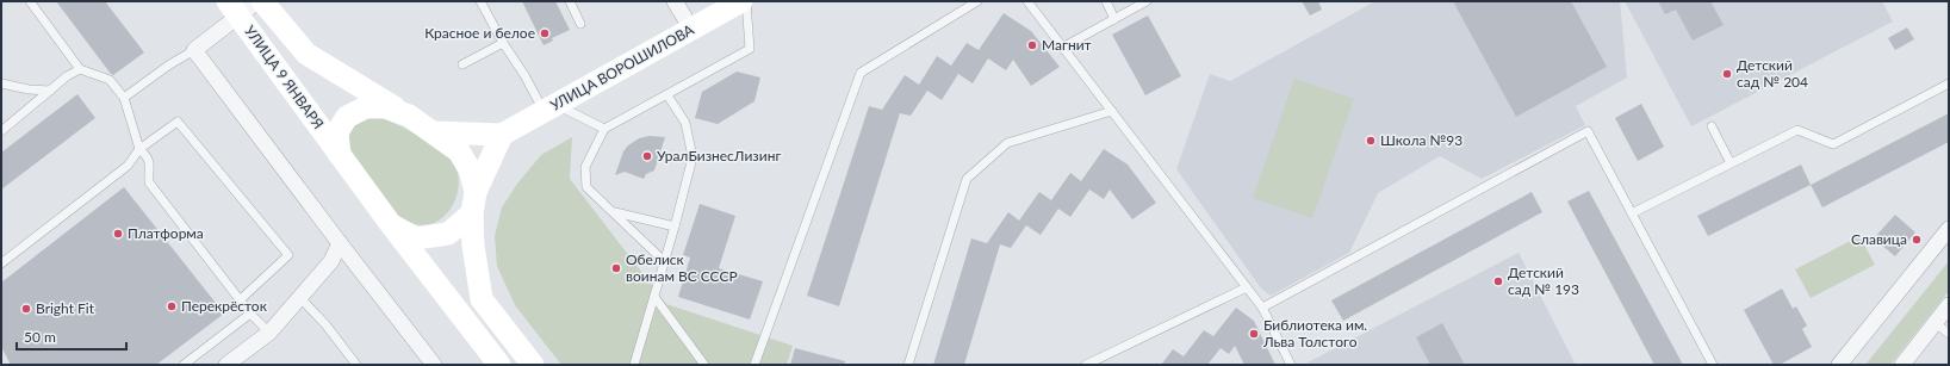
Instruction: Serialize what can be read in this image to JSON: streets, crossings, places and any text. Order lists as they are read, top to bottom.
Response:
{
  "streets": {
    "main road": ["УЛИЦА ВОРОШИЛОВА", "УЛИЦА 9 ЯНВАРЯ"]
  },
  "places": [
    "Красное и белое",
    "Магнит",
    "Детский сад № 204",
    "Школа №93",
    "УралБизнесЛизинг",
    "Платформа",
    "Славица",
    "Обелиск воинам ВС СССР",
    "Детский сад № 193",
    "Перекрёсток",
    "Bright Fit",
    "Библиотека им. Льва Толстого"
  ],
  "scale_bar": "50 m"
}
